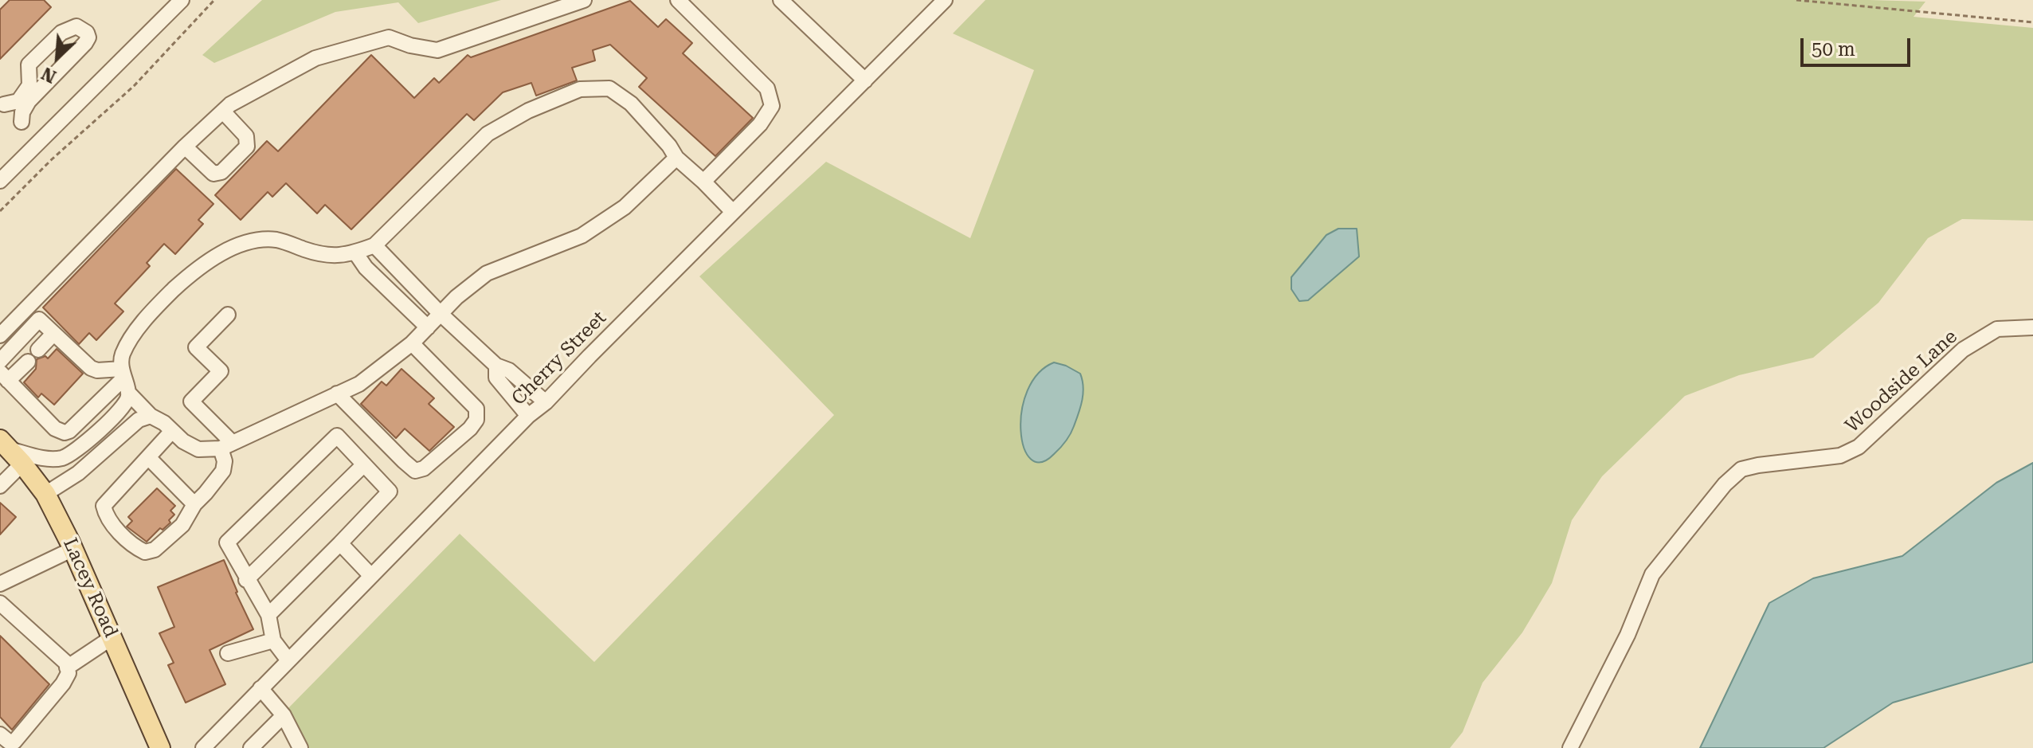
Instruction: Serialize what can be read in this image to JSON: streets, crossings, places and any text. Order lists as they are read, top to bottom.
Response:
{
  "streets": {
    "main road": ["Lacey Road"],
    "street": ["Cherry Street", "Woodside Lane"]
  },
  "scale_bar": "50 m",
  "north": "bottom left"
}
